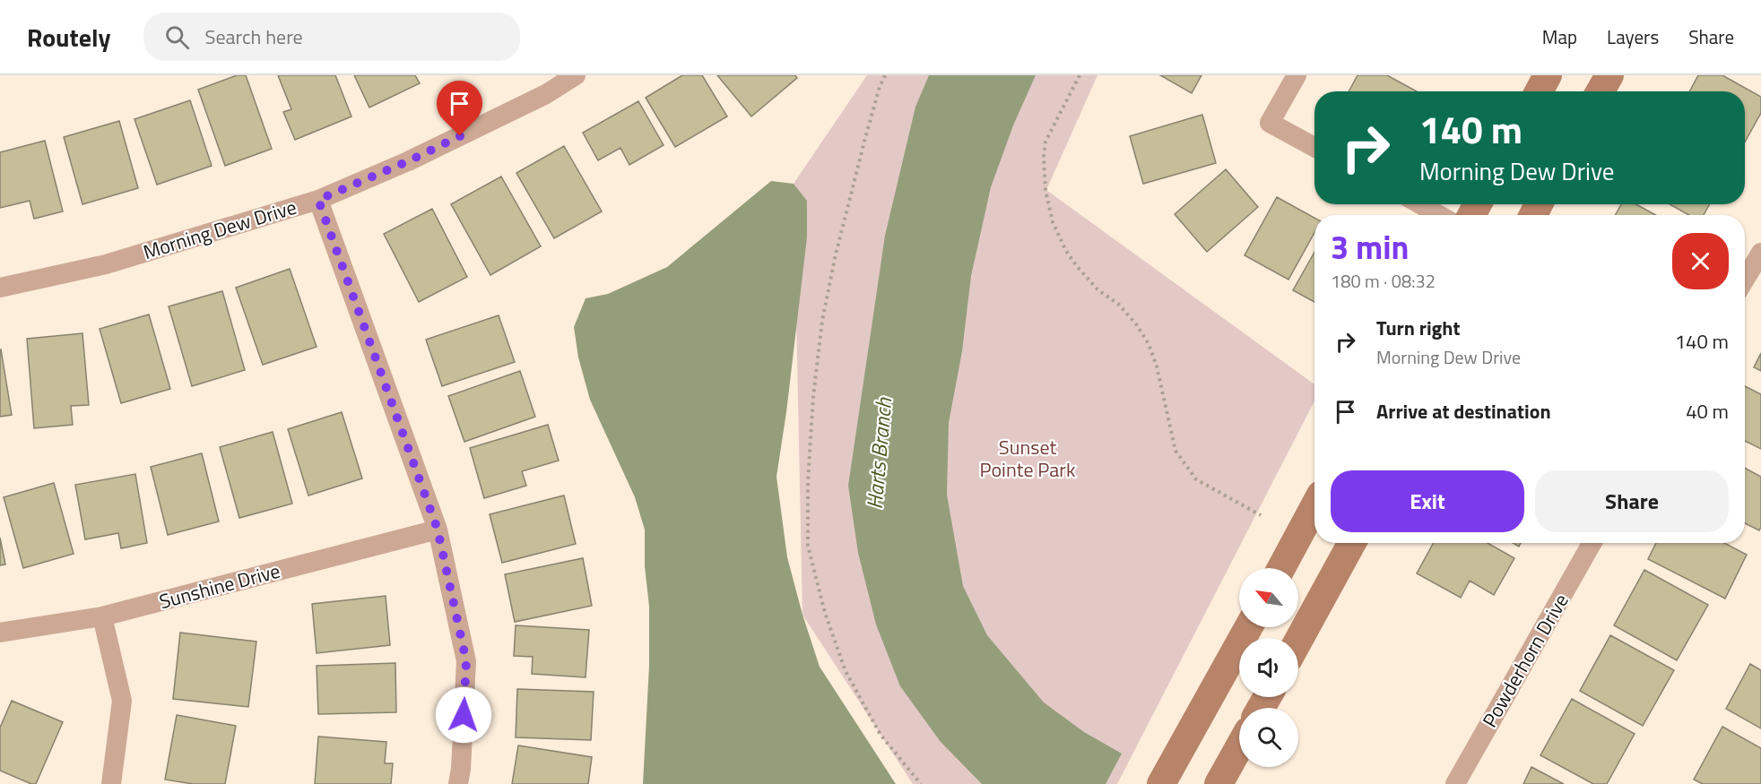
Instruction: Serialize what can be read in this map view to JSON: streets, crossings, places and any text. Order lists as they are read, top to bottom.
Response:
{
  "streets": {
    "street": ["Morning Dew Drive", "Sunshine Drive", "Powderhorn Drive"]
  },
  "water": ["Harts Branch"],
  "parks": ["Sunset Pointe Park"],
  "north": "top left",
  "page": {
    "header": "Routely",
    "search": "Search here",
    "nav": ["Map", "Layers", "Share"],
    "turn": ["140 m", "Morning Dew Drive"],
    "heading": ["3 min", "180 m · 08:32"],
    "list": [
      {
        "name": "Turn right",
        "note": "Morning Dew Drive",
        "value": "140 m"
      },
      {
        "name": "Arrive at destination",
        "value": "40 m"
      }
    ],
    "buttons": ["Exit", "Share"]
  }
}
